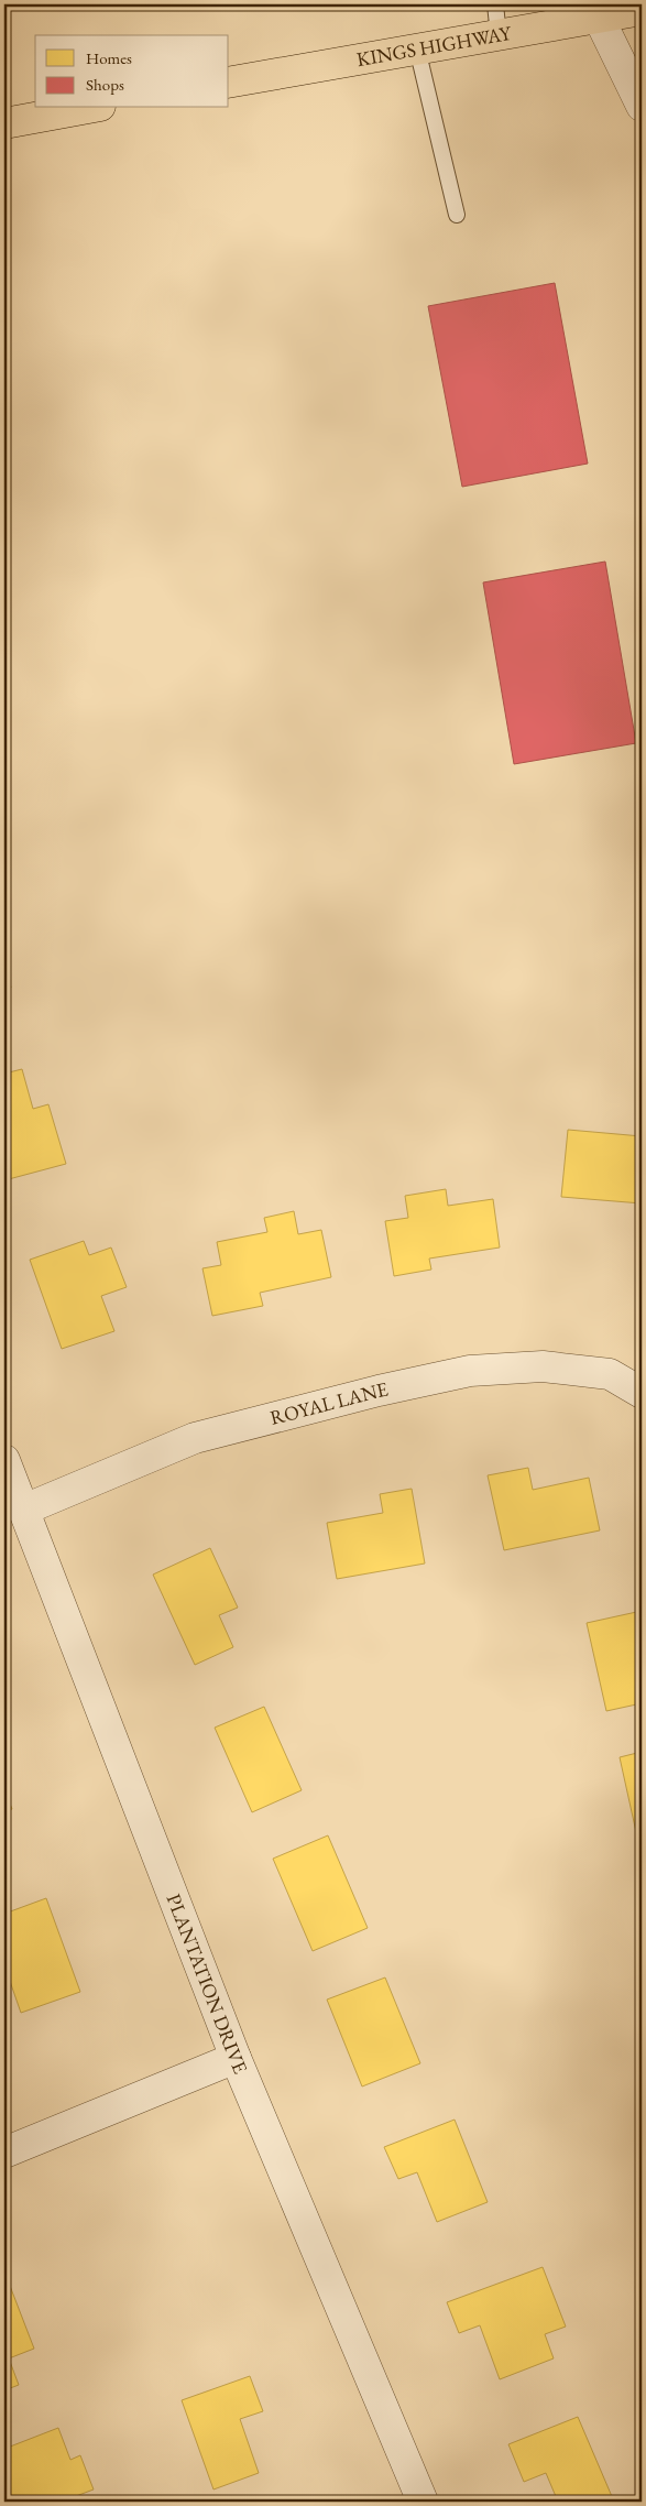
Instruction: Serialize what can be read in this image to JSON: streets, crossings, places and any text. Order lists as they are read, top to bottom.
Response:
{
  "streets": {
    "main road": ["KINGS HIGHWAY"],
    "street": ["ROYAL LANE", "PLANTATION DRIVE"]
  },
  "crossings": [
    ["ROYAL LANE", "PLANTATION DRIVE"]
  ],
  "legend": ["Homes", "Shops"]
}
